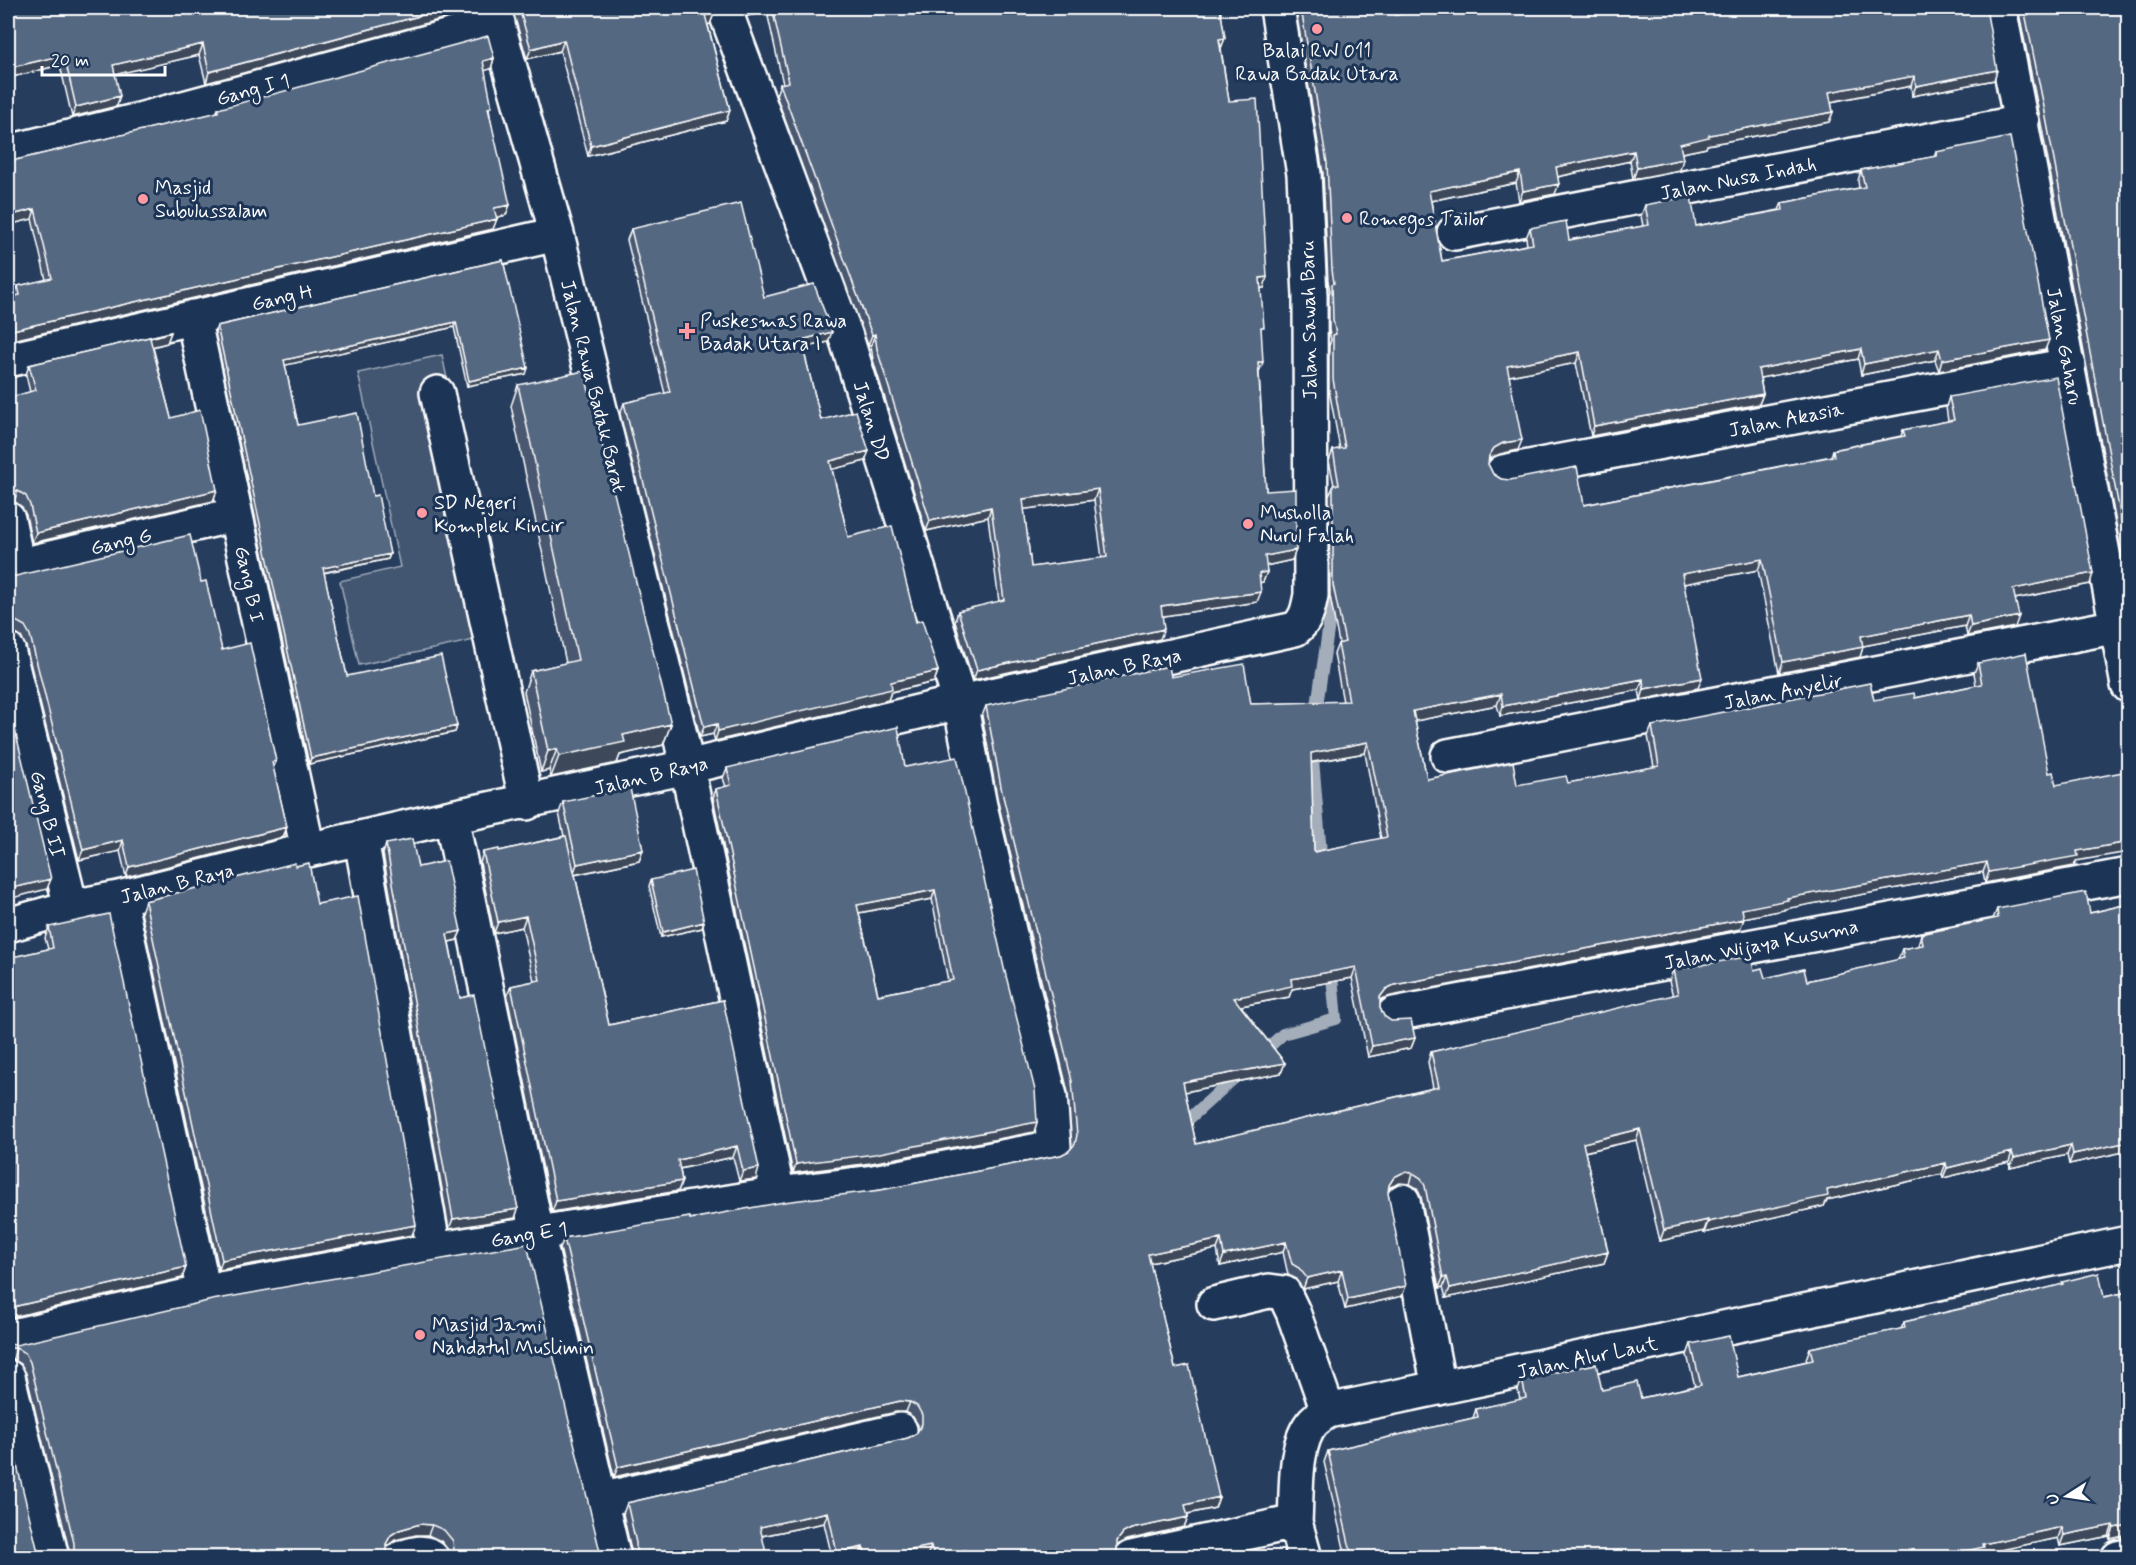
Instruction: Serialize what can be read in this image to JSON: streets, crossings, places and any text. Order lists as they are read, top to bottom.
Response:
{
  "streets": {
    "street": [
      "Gang I 1",
      "Jalan Nusa Indah",
      "Gang H",
      "Jalan Sawah Baru",
      "Jalan Gaharu",
      "Jalan Rawa Badak Barat",
      "Jalan Akasia",
      "Jalan DD",
      "Gang G",
      "Gang B I",
      "Jalan B Raya",
      "Jalan Anyelir",
      "Gang B II",
      "Jalan Wijaya Kusuma",
      "Gang E 1",
      "Jalan Alur Laut"
    ]
  },
  "crossings": [
    ["Gang I 1", "Jalan Rawa Badak Barat"],
    ["Jalan Nusa Indah", "Jalan Gaharu"],
    ["Gang H", "Jalan Rawa Badak Barat"],
    ["Gang H", "Gang B I"],
    ["Jalan Sawah Baru", "Jalan B Raya"],
    ["Jalan Gaharu", "Jalan Akasia"],
    ["Jalan Gaharu", "Jalan Anyelir"],
    ["Jalan Rawa Badak Barat", "Jalan B Raya"],
    ["Jalan Rawa Badak Barat", "Gang E 1"],
    ["Jalan DD", "Jalan B Raya"],
    ["Jalan DD", "Gang E 1"],
    ["Gang G", "Gang B I"],
    ["Gang B I", "Jalan B Raya"],
    ["Jalan B Raya", "Gang B II"]
  ],
  "places": {
    "other": [
      "Balai RW 011 Rawa Badak Utara",
      "Masjid Subulussalam",
      "Romegos Tailor",
      "SD Negeri Komplek Kincir",
      "Musholla Nurul Falah",
      "Masjid Jami Nahdatul Muslimin"
    ],
    "health": ["Puskesmas Rawa Badak Utara I"]
  },
  "scale_bar": "20 m",
  "north": "left"
}
